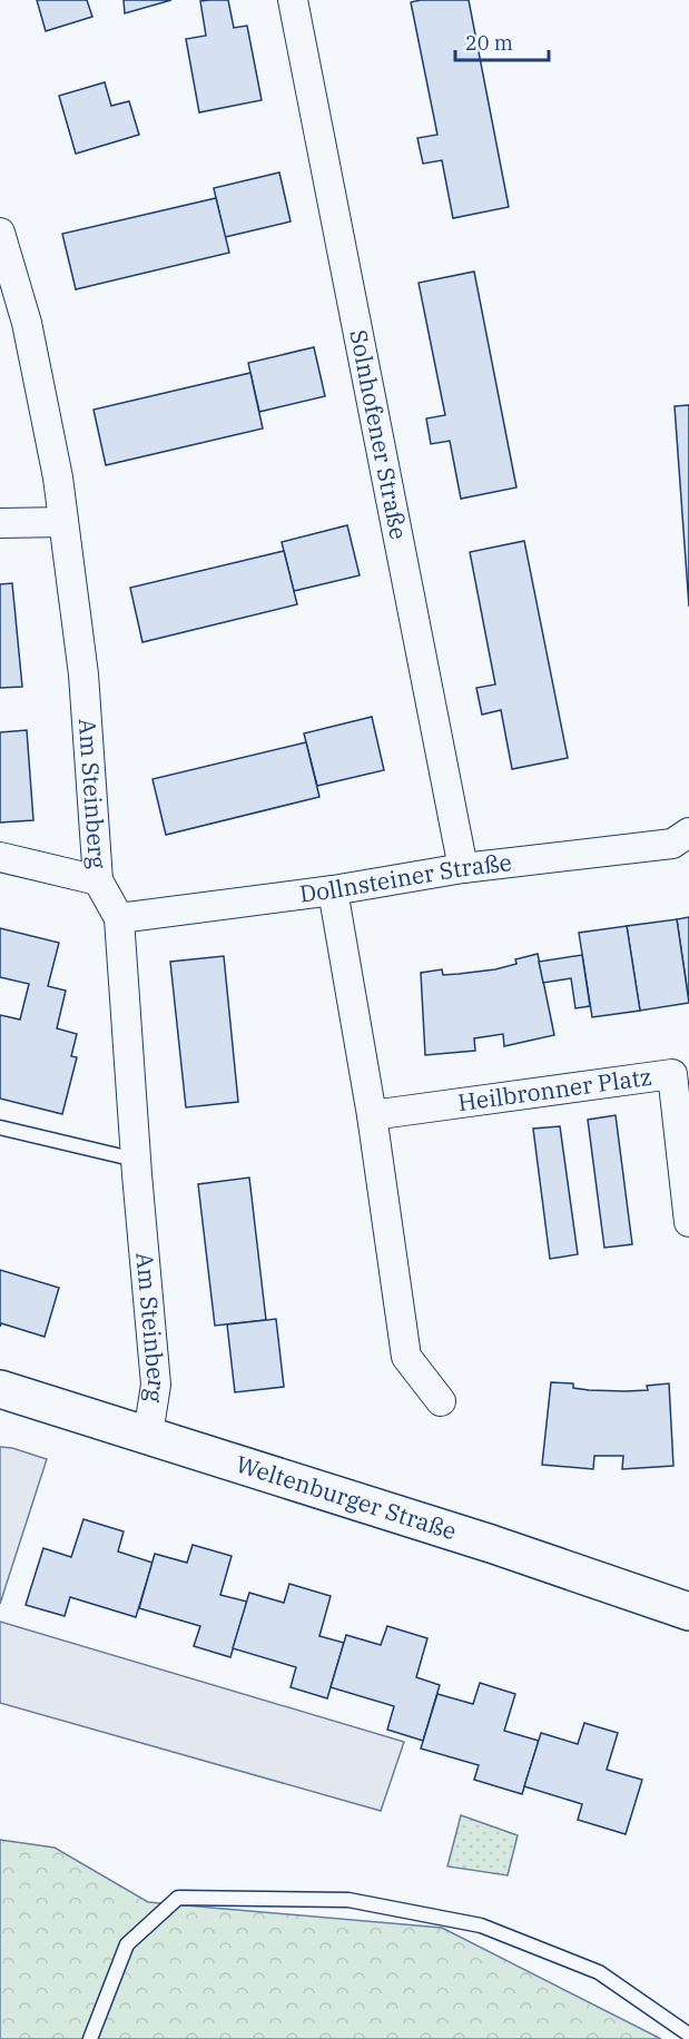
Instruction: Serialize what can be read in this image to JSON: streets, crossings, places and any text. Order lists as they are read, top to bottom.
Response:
{
  "streets": {
    "street": [
      "Solnhofener Straße",
      "Am Steinberg",
      "Dollnsteiner Straße",
      "Heilbronner Platz",
      "Weltenburger Straße"
    ]
  },
  "crossings": [
    ["Solnhofener Straße", "Dollnsteiner Straße"],
    ["Am Steinberg", "Dollnsteiner Straße"],
    ["Am Steinberg", "Weltenburger Straße"]
  ],
  "scale_bar": "20 m"
}
